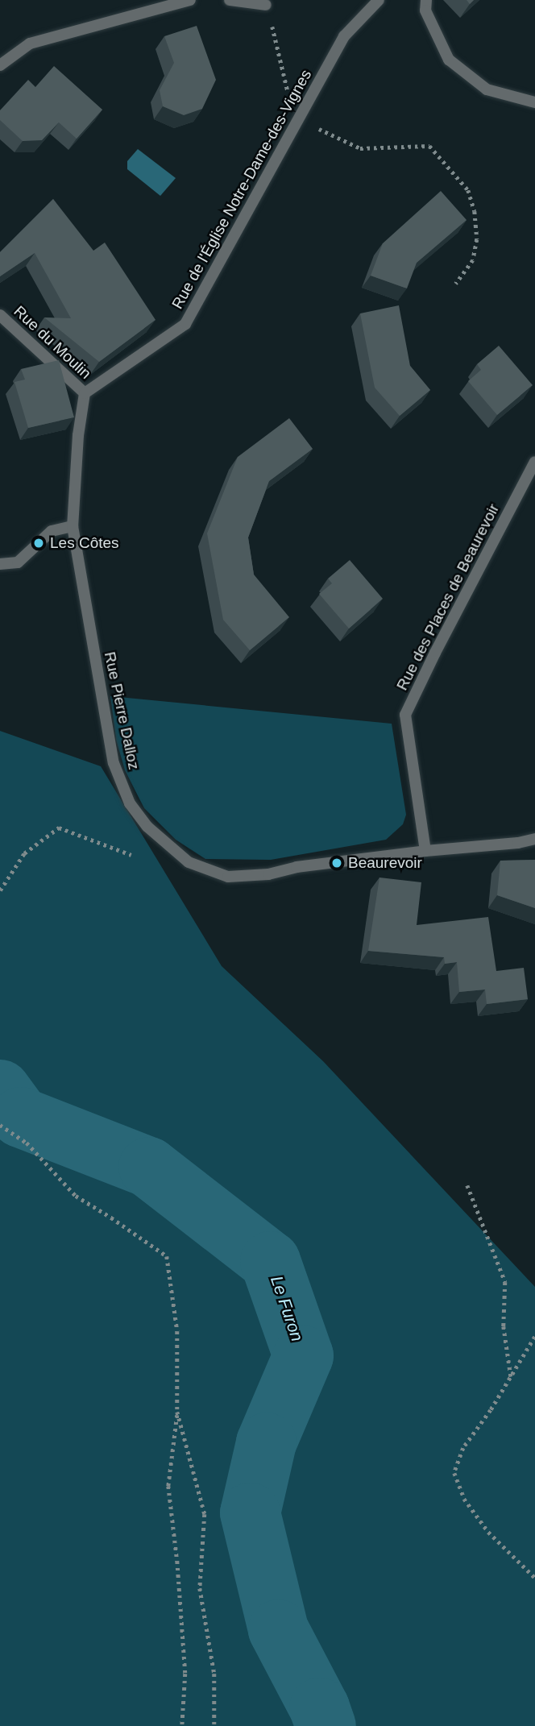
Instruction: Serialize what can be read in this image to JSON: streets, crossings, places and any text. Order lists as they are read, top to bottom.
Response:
{
  "streets": {
    "street": [
      "Rue de l'Église Notre-Dame-des-Vignes",
      "Rue du Moulin",
      "Rue des Places de Beaurevoir",
      "Rue Pierre Dalloz"
    ]
  },
  "crossings": [
    ["Rue de l'Église Notre-Dame-des-Vignes", "Rue du Moulin"],
    ["Rue de l'Église Notre-Dame-des-Vignes", "Rue Pierre Dalloz"],
    ["Rue du Moulin", "Rue Pierre Dalloz"],
    ["Rue des Places de Beaurevoir", "Rue Pierre Dalloz"]
  ],
  "water": ["Le Furon"],
  "places": ["Les Côtes", "Beaurevoir"]
}
